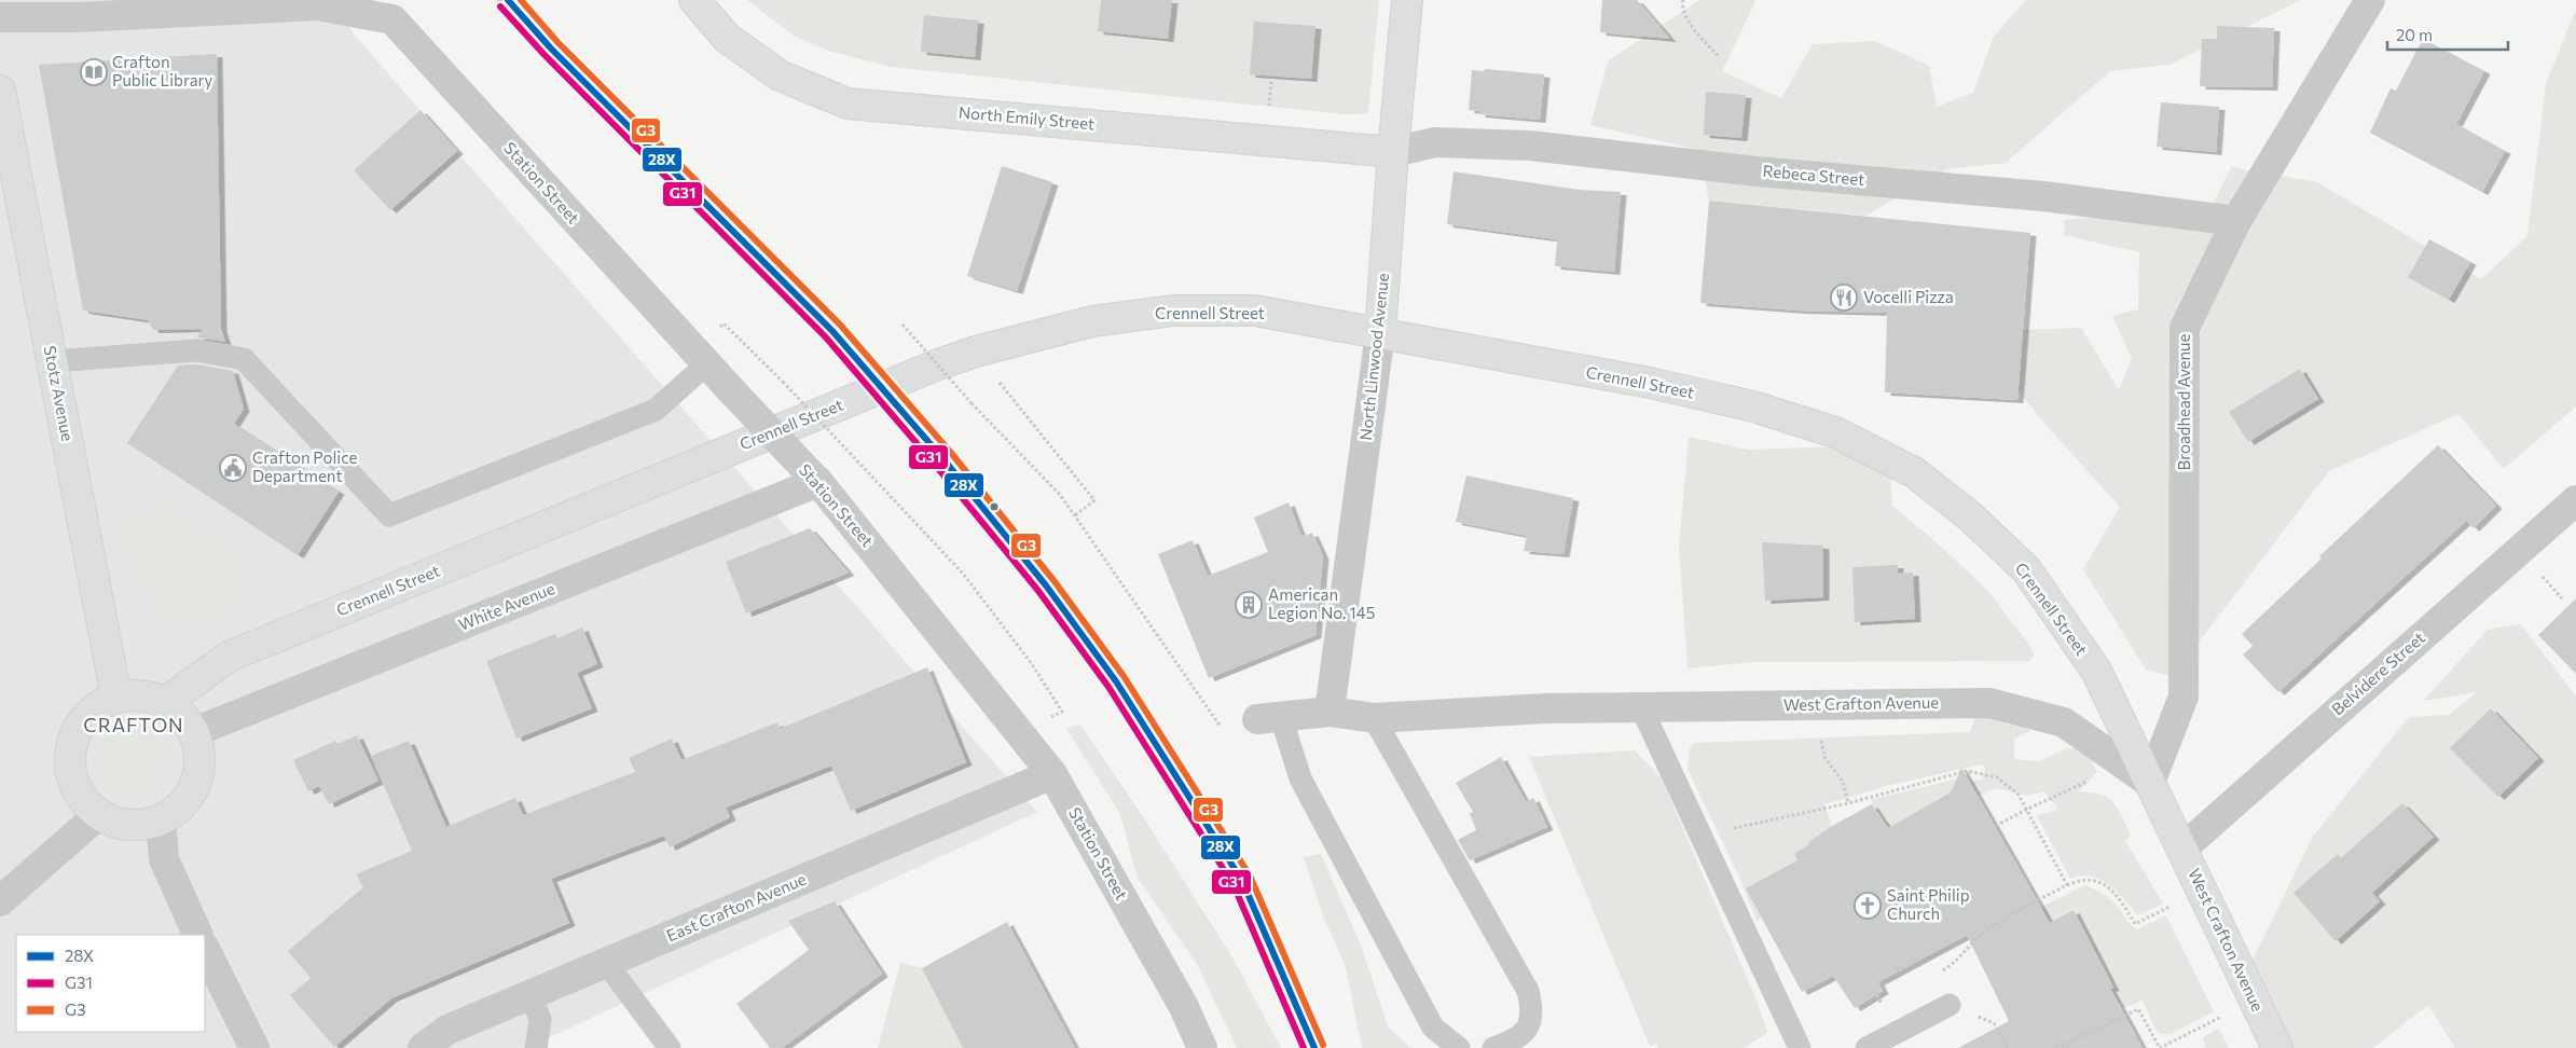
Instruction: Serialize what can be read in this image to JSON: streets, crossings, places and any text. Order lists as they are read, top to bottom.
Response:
{
  "streets": {
    "main road": [
      "North Emily Street",
      "Crennell Street",
      "North Linwood Avenue",
      "Stotz Avenue",
      "West Crafton Avenue"
    ],
    "street": [
      "Rebeca Street",
      "Station Street",
      "Broadhead Avenue",
      "White Avenue",
      "Belvidere Street",
      "East Crafton Avenue"
    ]
  },
  "crossings": [
    ["North Emily Street", "Rebeca Street"],
    ["North Emily Street", "North Linwood Avenue"],
    ["Rebeca Street", "North Linwood Avenue"],
    ["Rebeca Street", "Broadhead Avenue"],
    ["Station Street", "White Avenue"],
    ["Station Street", "East Crafton Avenue"],
    ["Crennell Street", "North Linwood Avenue"],
    ["Crennell Street", "Stotz Avenue"],
    ["Crennell Street", "Broadhead Avenue"],
    ["Crennell Street", "White Avenue"],
    ["Crennell Street", "West Crafton Avenue"],
    ["North Linwood Avenue", "West Crafton Avenue"],
    ["Stotz Avenue", "White Avenue"],
    ["Broadhead Avenue", "West Crafton Avenue"],
    ["Belvidere Street", "West Crafton Avenue"]
  ],
  "districts": ["CRAFTON"],
  "places": {
    "library": ["Crafton Public Library"],
    "restaurant": ["Vocelli Pizza"],
    "public building": ["Crafton Police Department"],
    "building": ["American Legion No. 145"],
    "church": ["Saint Philip Church"]
  },
  "lines": ["transit line 28X", "transit line G3", "transit line G31"],
  "legend": ["28X", "G31", "G3"],
  "scale_bar": "20 m"
}
